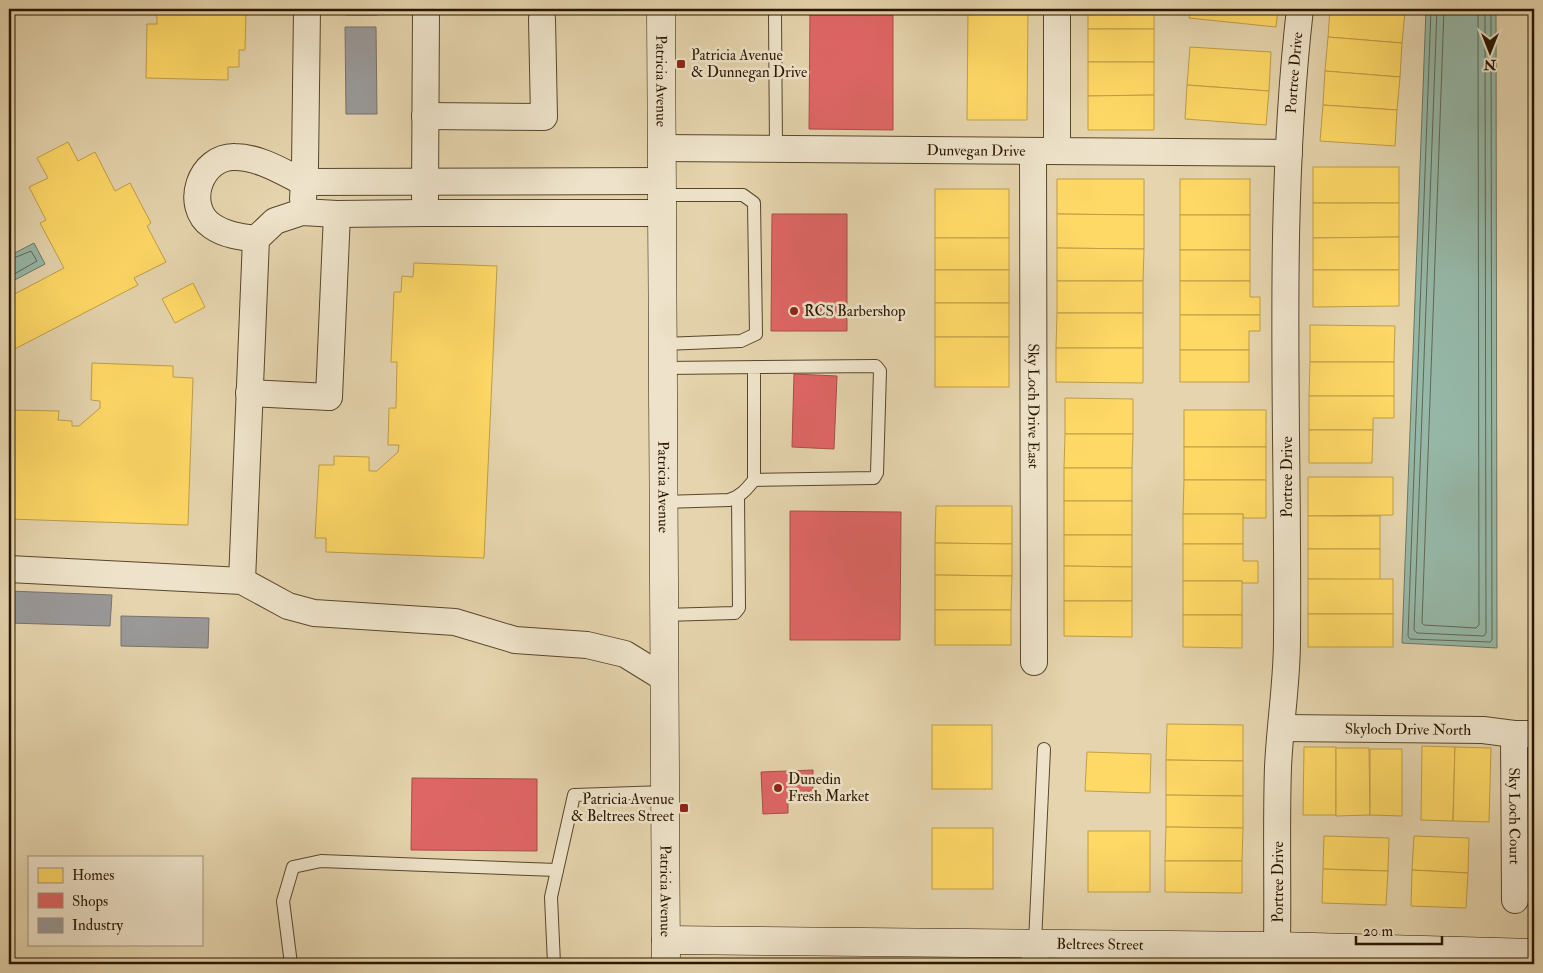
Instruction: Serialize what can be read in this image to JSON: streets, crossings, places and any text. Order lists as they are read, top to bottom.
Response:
{
  "streets": {
    "street": [
      "Portree Drive",
      "Patricia Avenue",
      "Dunvegan Drive",
      "Sky Loch Drive East",
      "Skyloch Drive North",
      "Sky Loch Court",
      "Beltrees Street"
    ]
  },
  "crossings": [
    ["Portree Drive", "Dunvegan Drive"],
    ["Portree Drive", "Skyloch Drive North"],
    ["Portree Drive", "Beltrees Street"],
    ["Patricia Avenue", "Dunvegan Drive"],
    ["Patricia Avenue", "Beltrees Street"],
    ["Dunvegan Drive", "Sky Loch Drive East"],
    ["Skyloch Drive North", "Sky Loch Court"]
  ],
  "places": {
    "transit": ["Patricia Avenue & Dunnegan Drive", "Patricia Avenue & Beltrees Street"],
    "other": ["RCS Barbershop", "Dunedin Fresh Market"]
  },
  "legend": ["Homes", "Shops", "Industry"],
  "scale_bar": "20 m",
  "north": "bottom"
}
